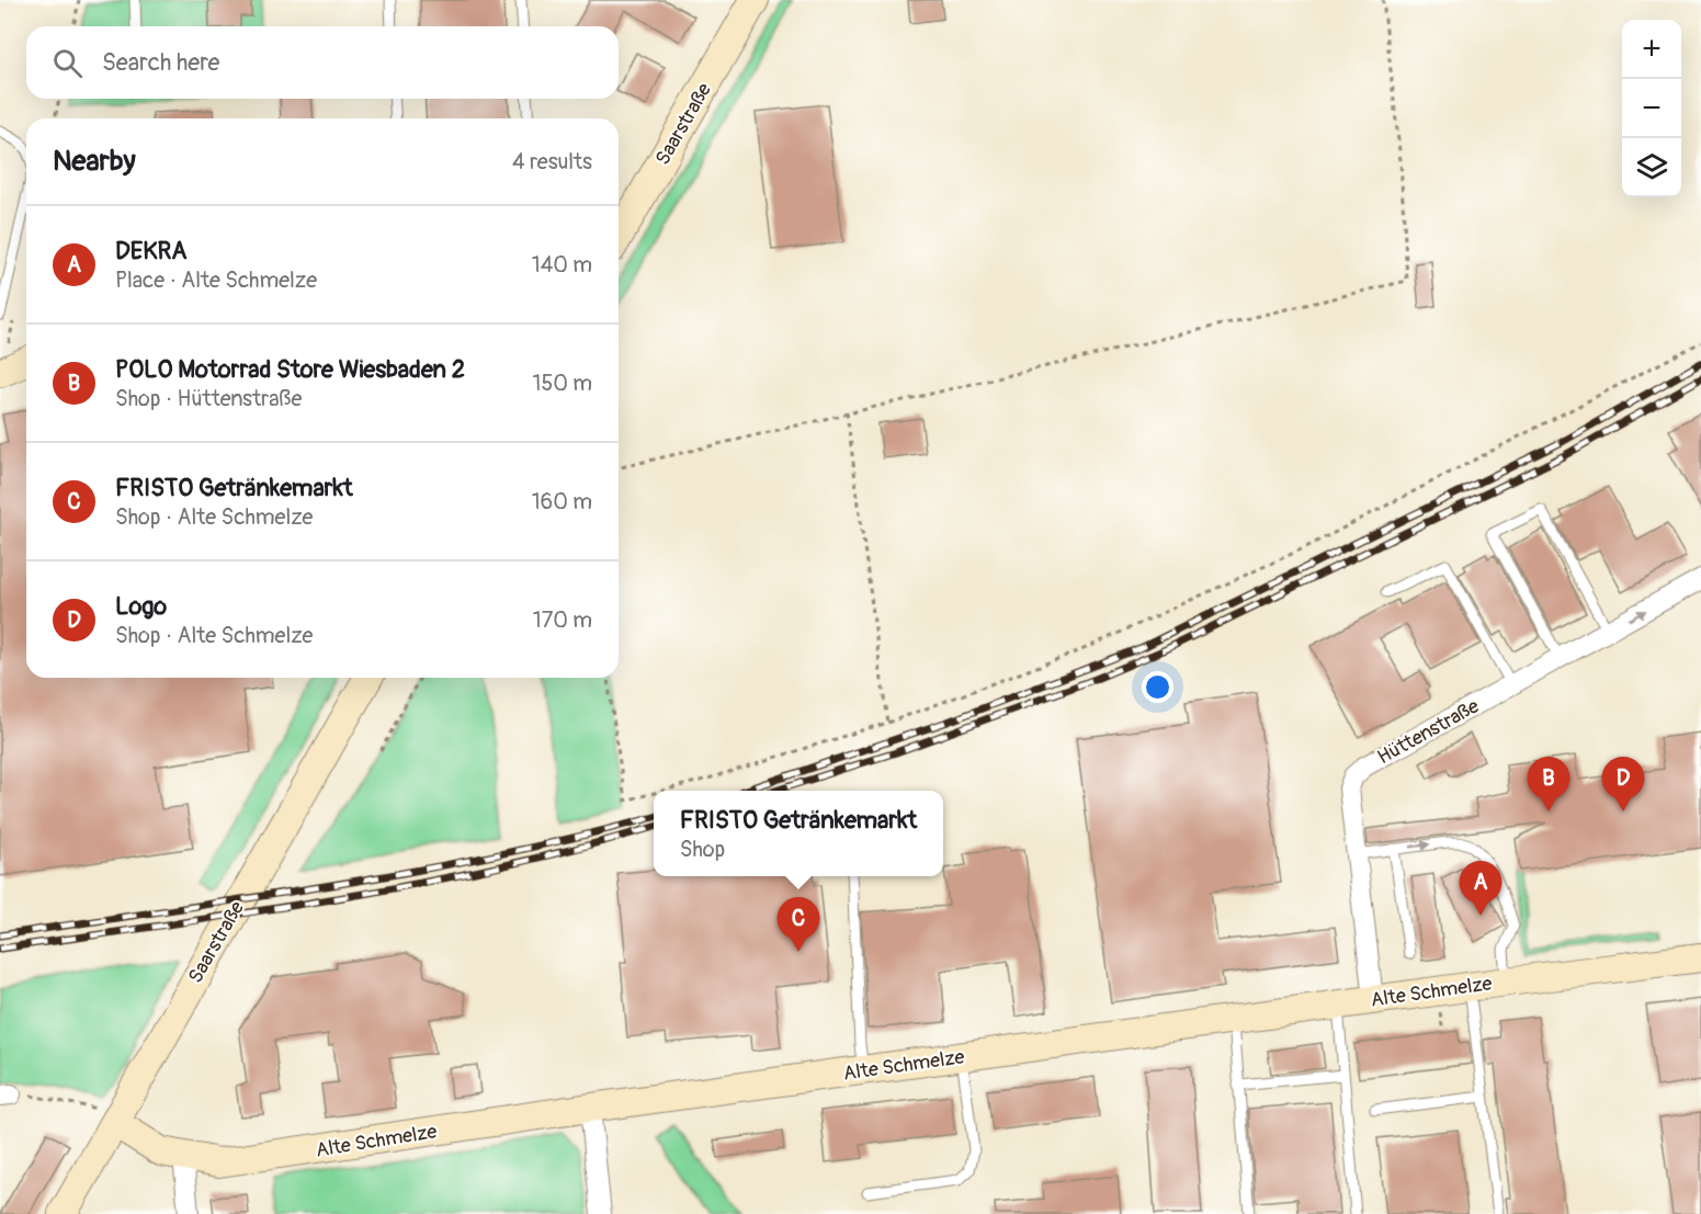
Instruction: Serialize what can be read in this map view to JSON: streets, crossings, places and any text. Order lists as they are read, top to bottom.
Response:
{
  "streets": {
    "street": ["Saarstraße", "Hüttenstraße", "Alte Schmelze"]
  },
  "crossings": [
    ["Saarstraße", "Alte Schmelze"],
    ["Hüttenstraße", "Alte Schmelze"]
  ],
  "page": {
    "map_buttons": ["+", "−"],
    "search": "Search here",
    "heading": ["Nearby", "4 results"],
    "list": [
      {
        "mark": "A",
        "name": "DEKRA",
        "note": "Place · Alte Schmelze",
        "value": "140 m"
      },
      {
        "mark": "B",
        "name": "POLO Motorrad Store Wiesbaden 2",
        "note": "Shop · Hüttenstraße",
        "value": "150 m"
      },
      {
        "mark": "C",
        "name": "FRISTO Getränkemarkt",
        "note": "Shop · Alte Schmelze",
        "value": "160 m"
      },
      {
        "mark": "D",
        "name": "Logo",
        "note": "Shop · Alte Schmelze",
        "value": "170 m"
      }
    ],
    "pins": [
      "B",
      "D",
      "A",
      "C"
    ],
    "popup": ["FRISTO Getränkemarkt", "Shop"]
  }
}
